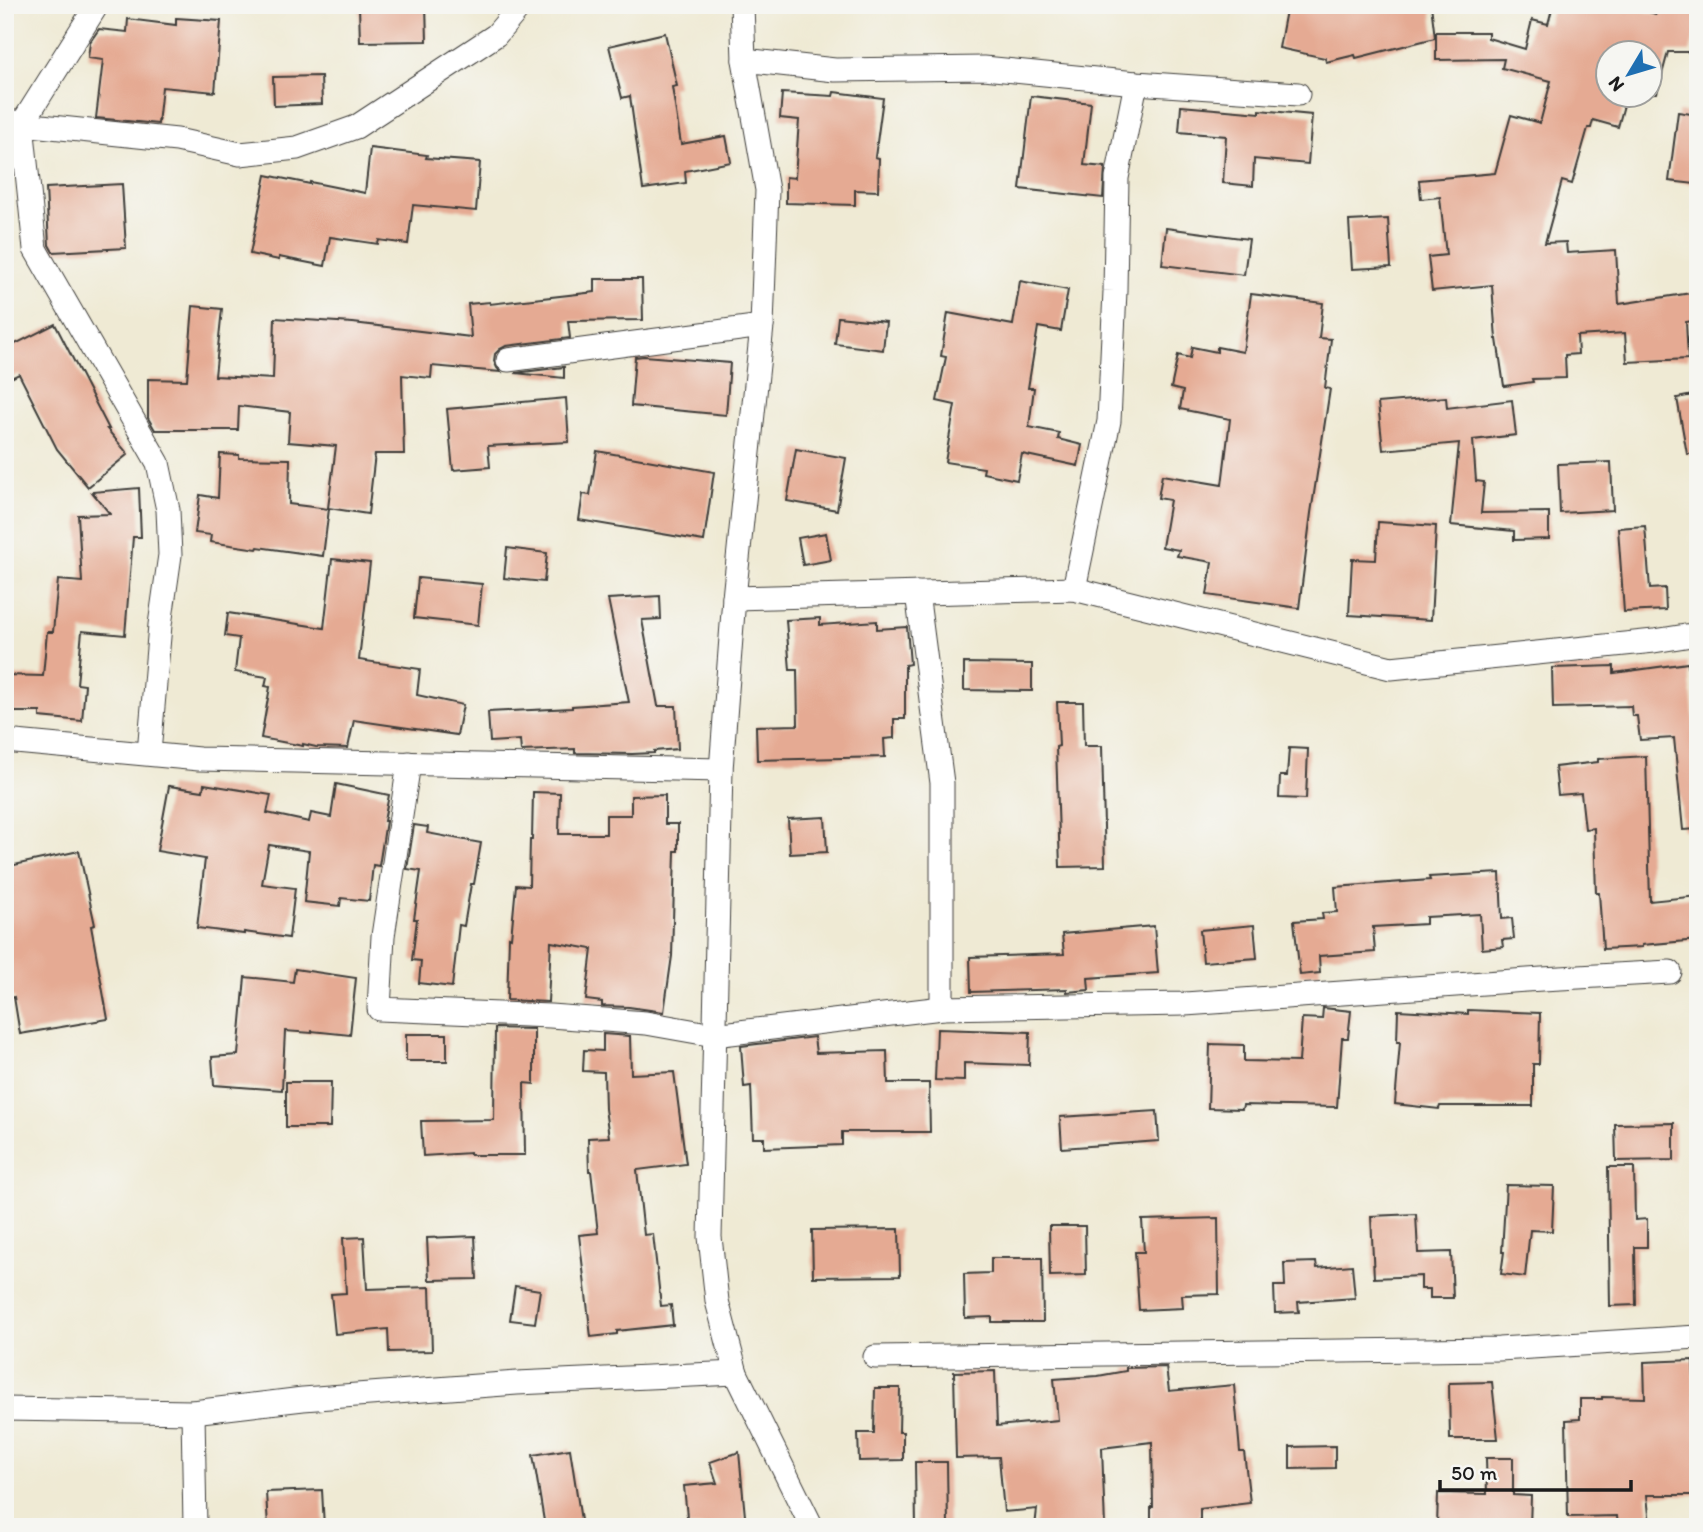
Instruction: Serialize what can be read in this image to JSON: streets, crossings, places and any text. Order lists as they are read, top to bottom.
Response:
{
  "scale_bar": "50 m",
  "north": "bottom left"
}
